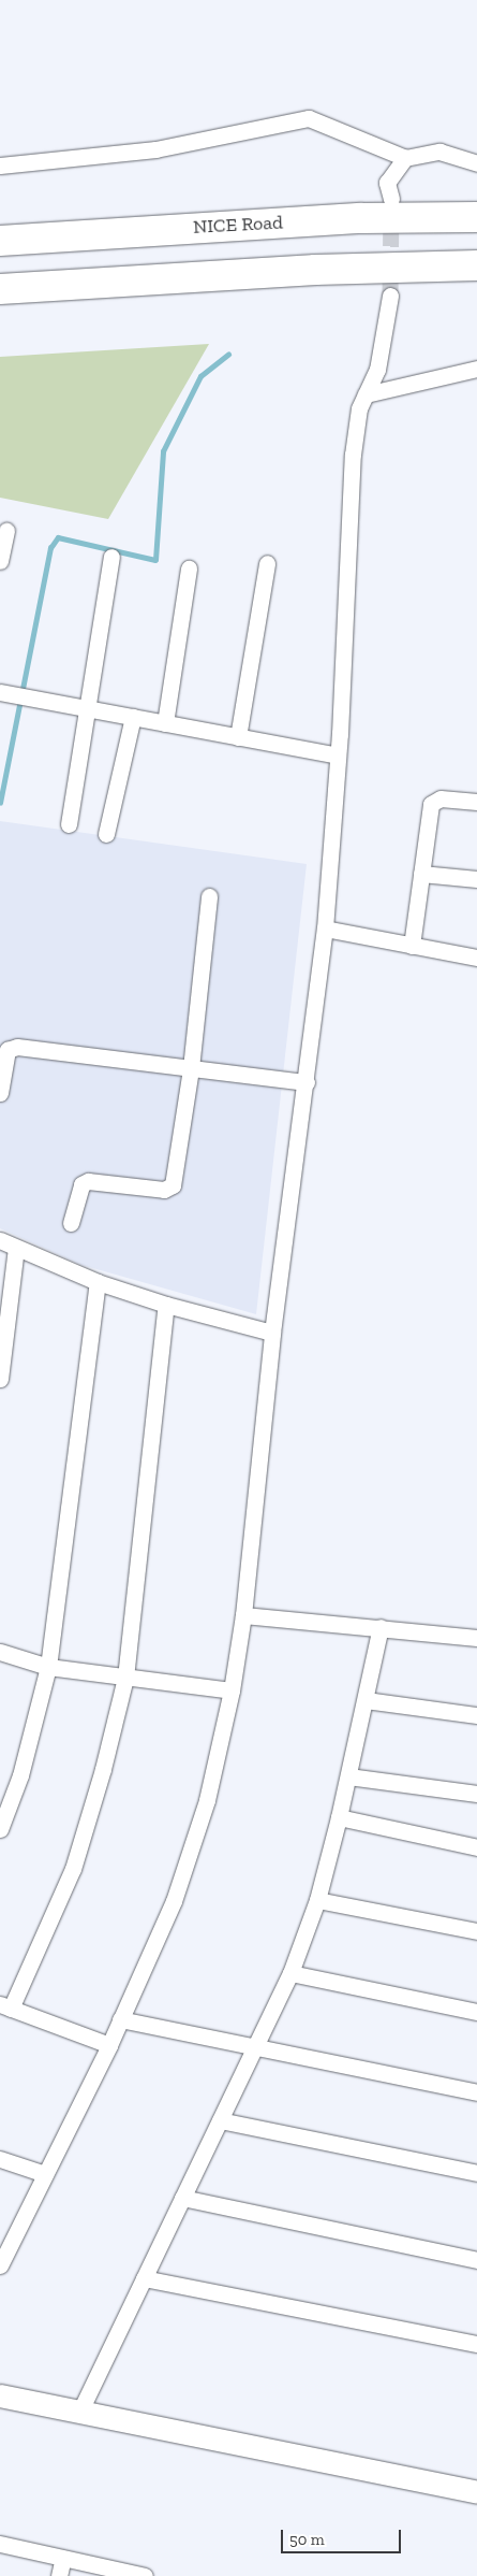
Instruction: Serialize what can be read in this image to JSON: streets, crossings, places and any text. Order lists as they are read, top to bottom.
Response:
{
  "streets": {
    "highway": ["NICE Road"]
  },
  "scale_bar": "50 m"
}
